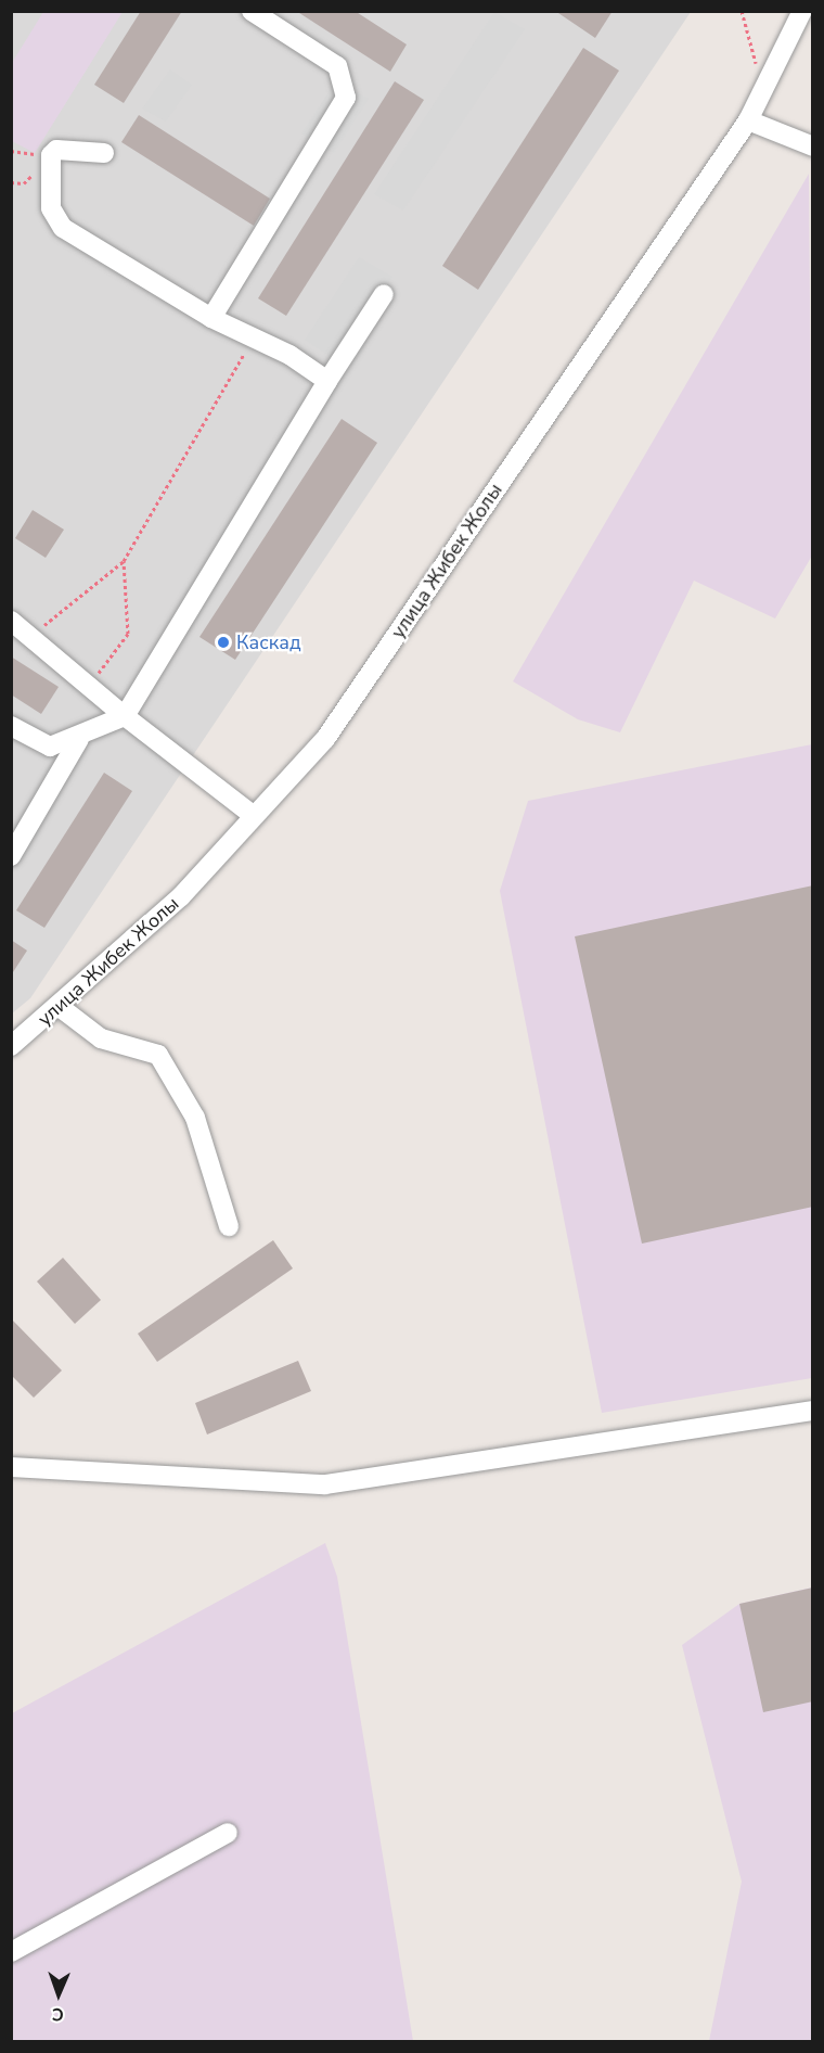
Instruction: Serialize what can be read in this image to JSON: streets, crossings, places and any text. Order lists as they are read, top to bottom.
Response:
{
  "streets": {
    "street": ["улица Жибек Жолы"]
  },
  "places": ["Каскад"],
  "north": "bottom"
}
